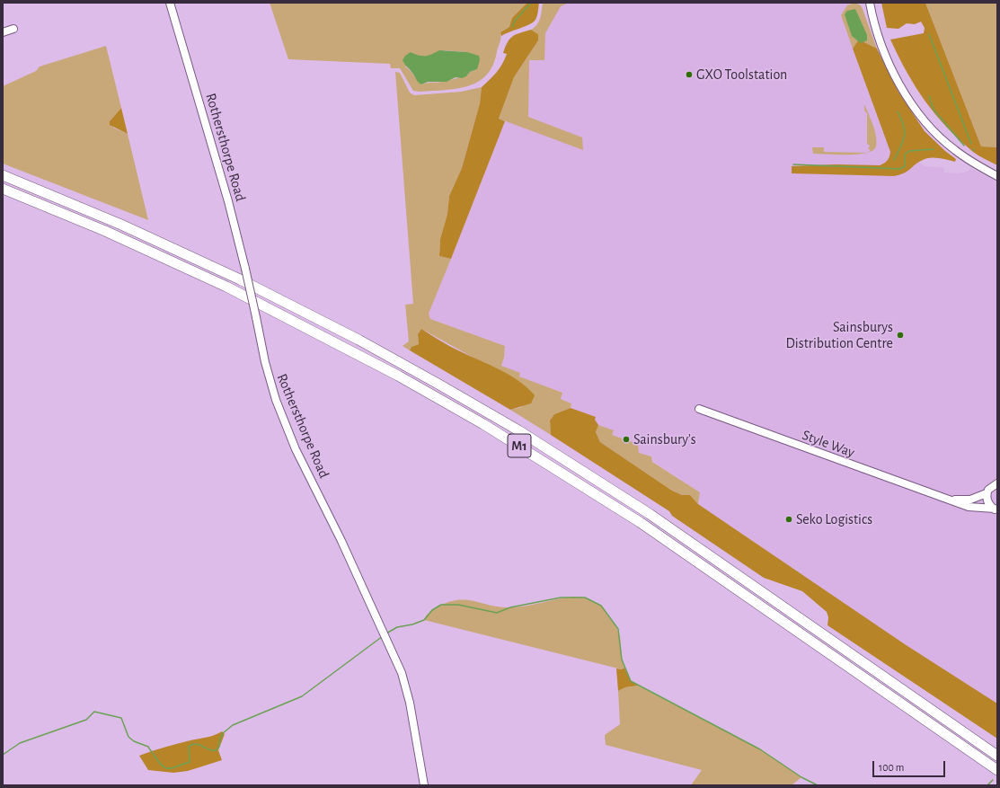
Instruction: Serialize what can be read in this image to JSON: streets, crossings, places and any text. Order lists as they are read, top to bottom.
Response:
{
  "streets": {
    "highway": ["M1"],
    "street": ["Rothersthorpe Road", "Style Way"]
  },
  "places": [
    "GXO Toolstation",
    "Sainsburys Distribution Centre",
    "Sainsbury’s",
    "Seko Logistics"
  ],
  "scale_bar": "100 m"
}
